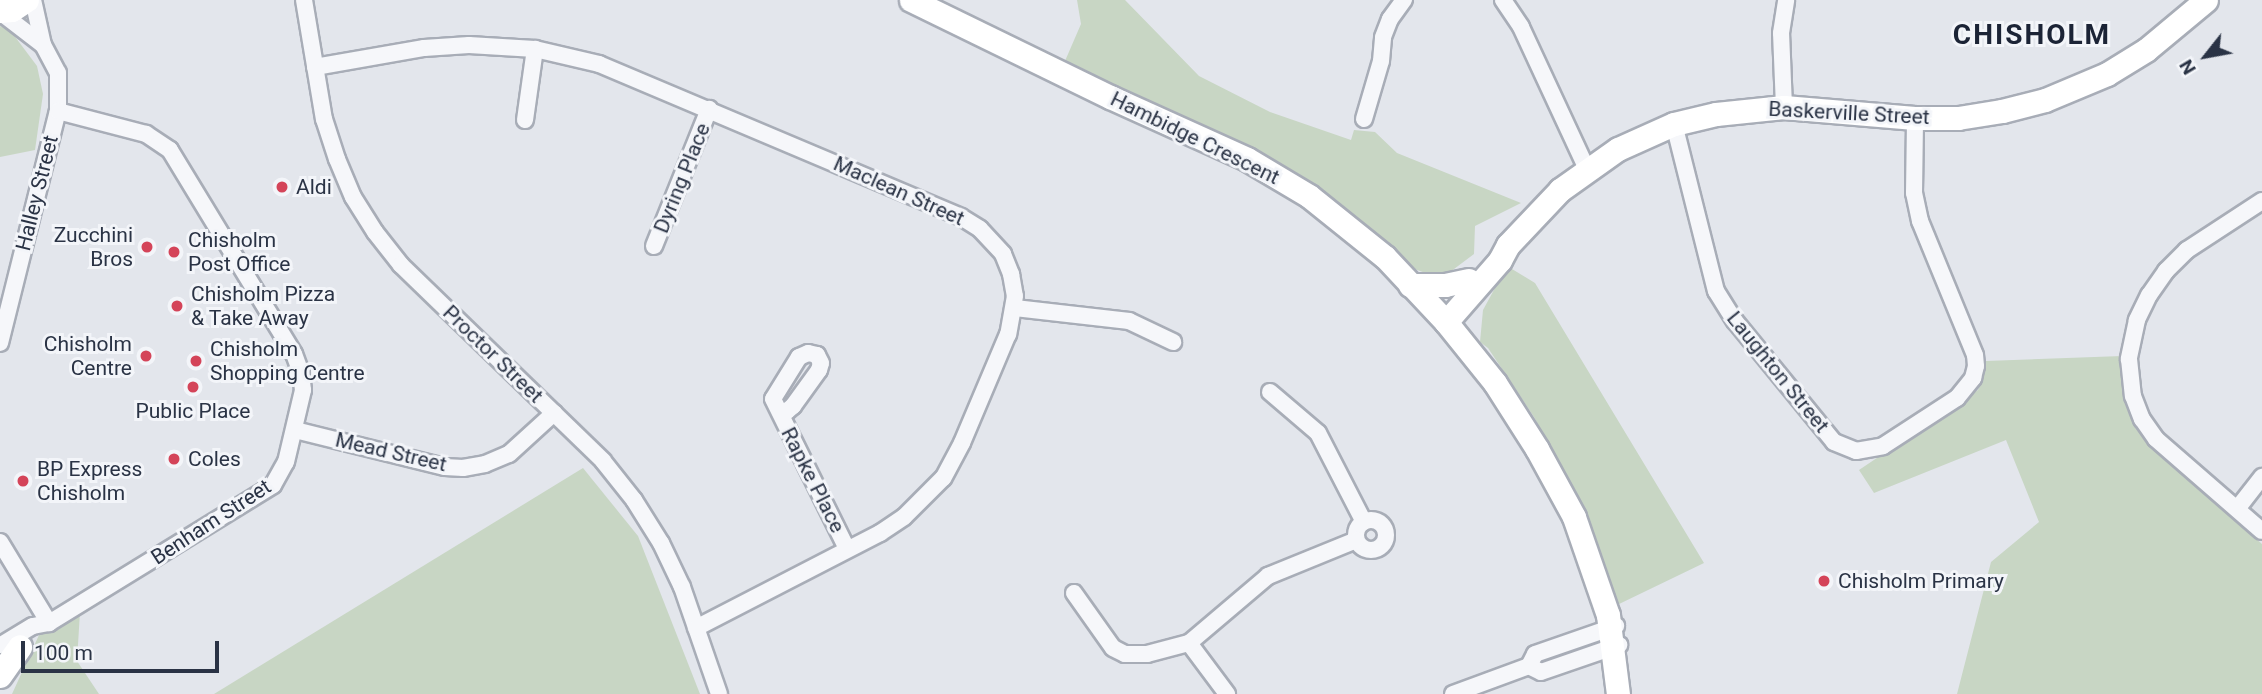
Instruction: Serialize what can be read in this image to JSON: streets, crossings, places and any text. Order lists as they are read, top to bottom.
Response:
{
  "streets": {
    "street": [
      "Baskerville Street",
      "Hambidge Crescent",
      "Dyring Place",
      "Maclean Street",
      "Halley Street",
      "Proctor Street",
      "Laughton Street",
      "Mead Street",
      "Rapke Place",
      "Benham Street"
    ]
  },
  "crossings": [
    ["Baskerville Street", "Hambidge Crescent"],
    ["Baskerville Street", "Laughton Street"],
    ["Dyring Place", "Maclean Street"],
    ["Maclean Street", "Proctor Street"],
    ["Maclean Street", "Rapke Place"],
    ["Halley Street", "Benham Street"],
    ["Proctor Street", "Mead Street"],
    ["Mead Street", "Benham Street"]
  ],
  "districts": ["CHISHOLM"],
  "places": [
    "Aldi",
    "Zucchini Bros",
    "Chisholm Post Office",
    "Chisholm Pizza & Take Away",
    "Chisholm Centre",
    "Chisholm Shopping Centre",
    "Public Place",
    "Coles",
    "BP Express Chisholm",
    "Chisholm Primary"
  ],
  "scale_bar": "100 m",
  "north": "bottom left"
}
